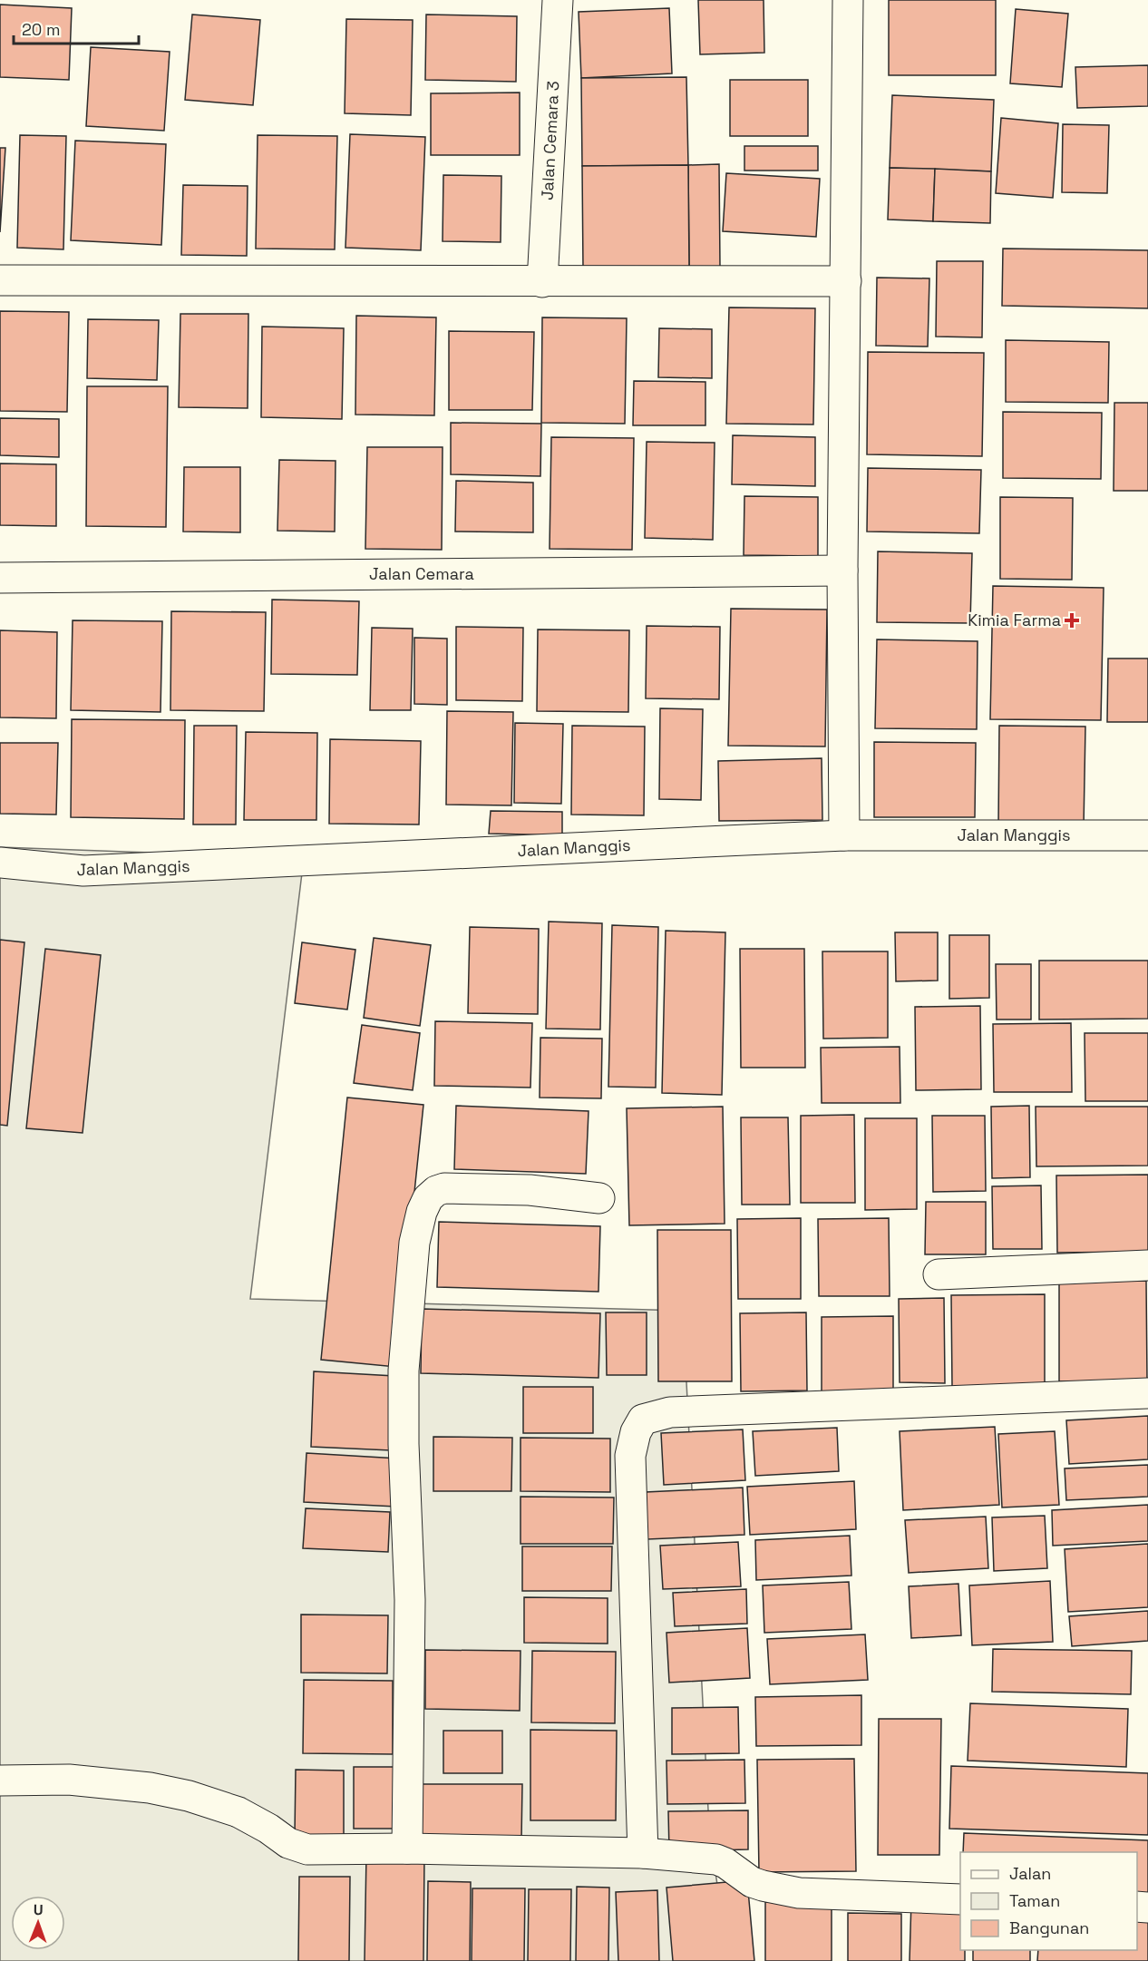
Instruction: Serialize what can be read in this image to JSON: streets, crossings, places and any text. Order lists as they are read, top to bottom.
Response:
{
  "streets": {
    "street": ["Jalan Cemara 3", "Jalan Cemara", "Jalan Manggis"]
  },
  "places": {
    "health": ["Kimia Farma"]
  },
  "legend": ["Jalan", "Taman", "Bangunan"],
  "scale_bar": "20 m",
  "north": "top"
}
